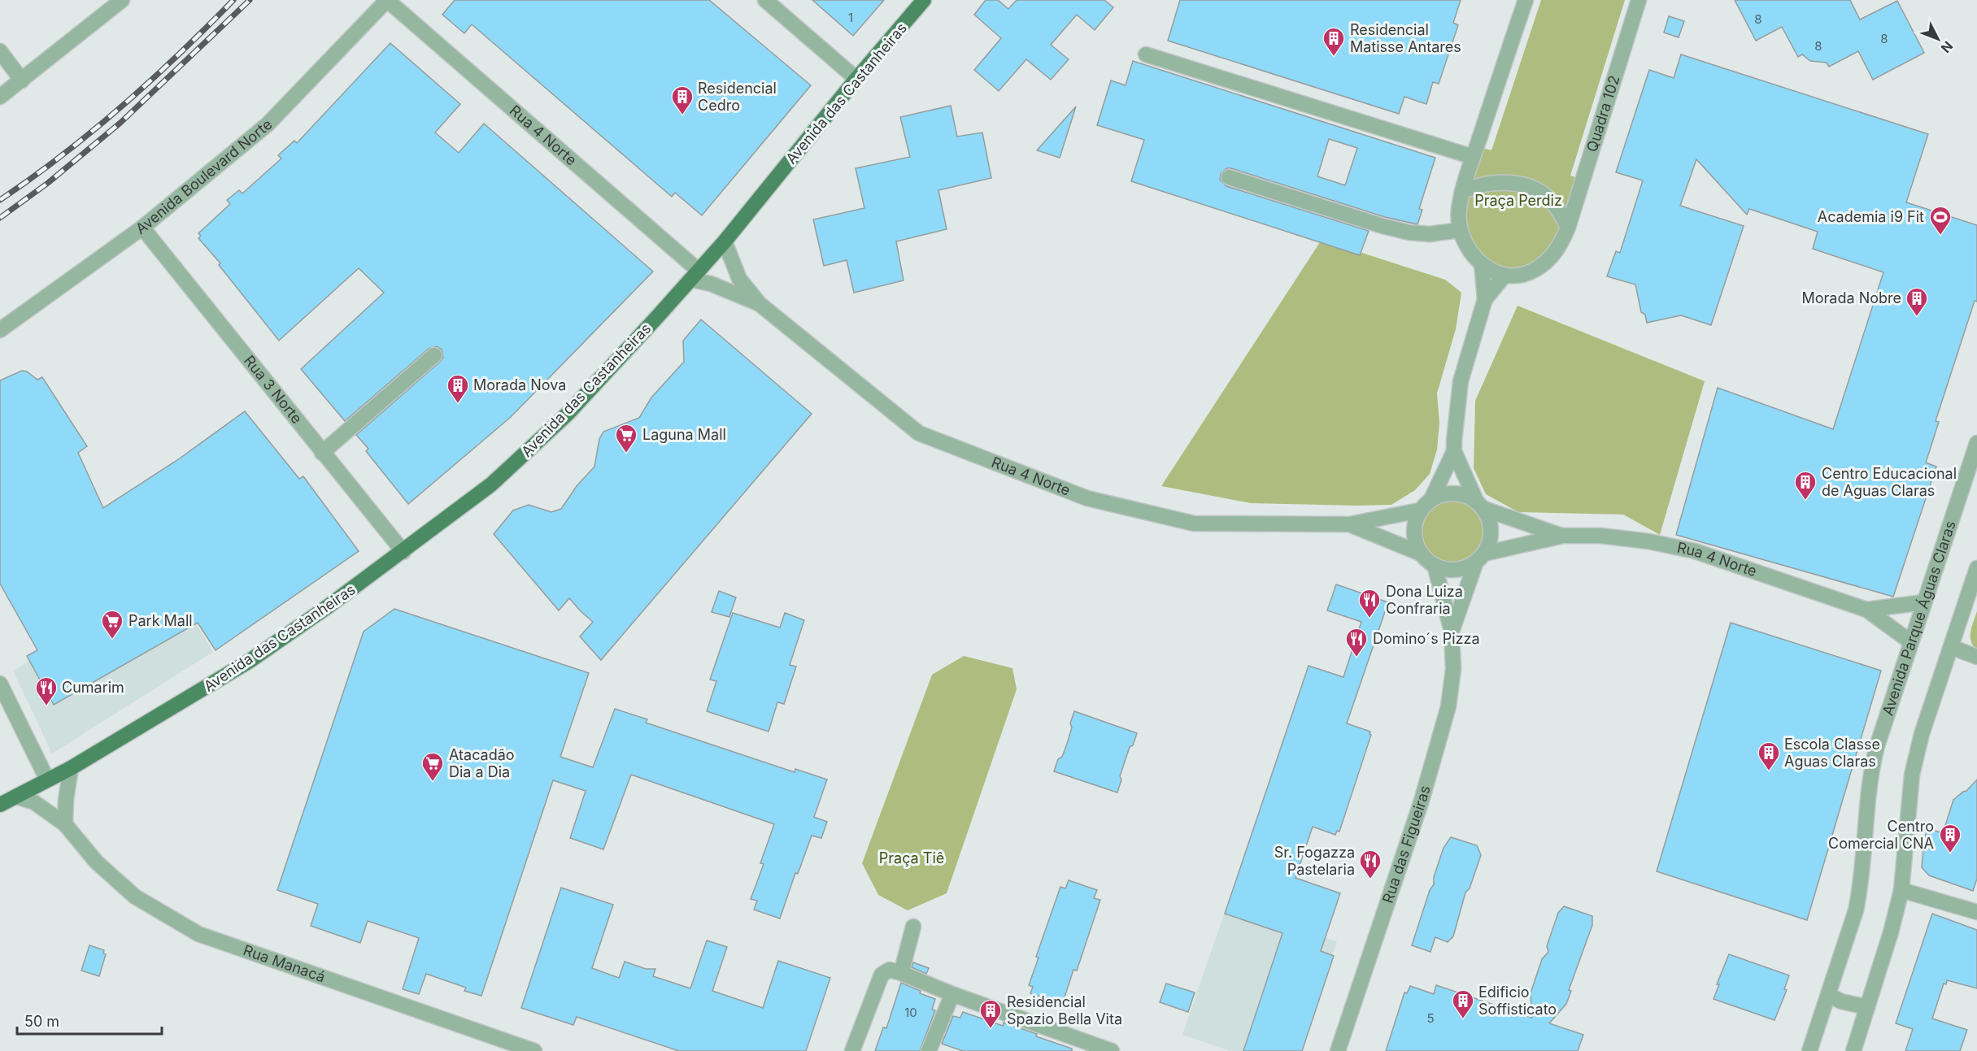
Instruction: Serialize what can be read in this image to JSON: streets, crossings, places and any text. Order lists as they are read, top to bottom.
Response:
{
  "streets": {
    "main road": ["Avenida das Castanheiras"],
    "street": [
      "Quadra 102",
      "Rua 4 Norte",
      "Avenida Boulevard Norte",
      "Rua 3 Norte",
      "Avenida Parque Águas Claras",
      "Rua das Figueiras",
      "Rua Manacá"
    ]
  },
  "crossings": [
    ["Avenida das Castanheiras", "Rua 4 Norte"],
    ["Avenida das Castanheiras", "Rua 3 Norte"],
    ["Avenida das Castanheiras", "Rua Manacá"],
    ["Rua 4 Norte", "Avenida Boulevard Norte"],
    ["Rua 4 Norte", "Avenida Parque Águas Claras"],
    ["Rua 4 Norte", "Rua das Figueiras"],
    ["Avenida Boulevard Norte", "Rua 3 Norte"]
  ],
  "parks": ["Praça Perdiz", "Praça Tiê"],
  "places": {
    "building": [
      "Residencial Matisse Antares",
      "Residencial Cedro",
      "Morada Nobre",
      "Morada Nova",
      "Centro Educacional de Aguas Claras",
      "Escola Classe Aguas Claras",
      "Centro Comercial CNA",
      "Edificio Soffisticato",
      "Residencial Spazio Bella Vita"
    ],
    "sports": ["Academia i9 Fit"],
    "supermarket": ["Laguna Mall", "Park Mall", "Atacadão Dia a Dia"],
    "restaurant": [
      "Dona Luiza Confraria",
      "Domino´s Pizza",
      "Cumarim",
      "Sr. Fogazza Pastelaria"
    ]
  },
  "house_numbers": [
    "1",
    "8",
    "8",
    "8",
    "10",
    "5"
  ],
  "scale_bar": "50 m",
  "north": "bottom right"
}
